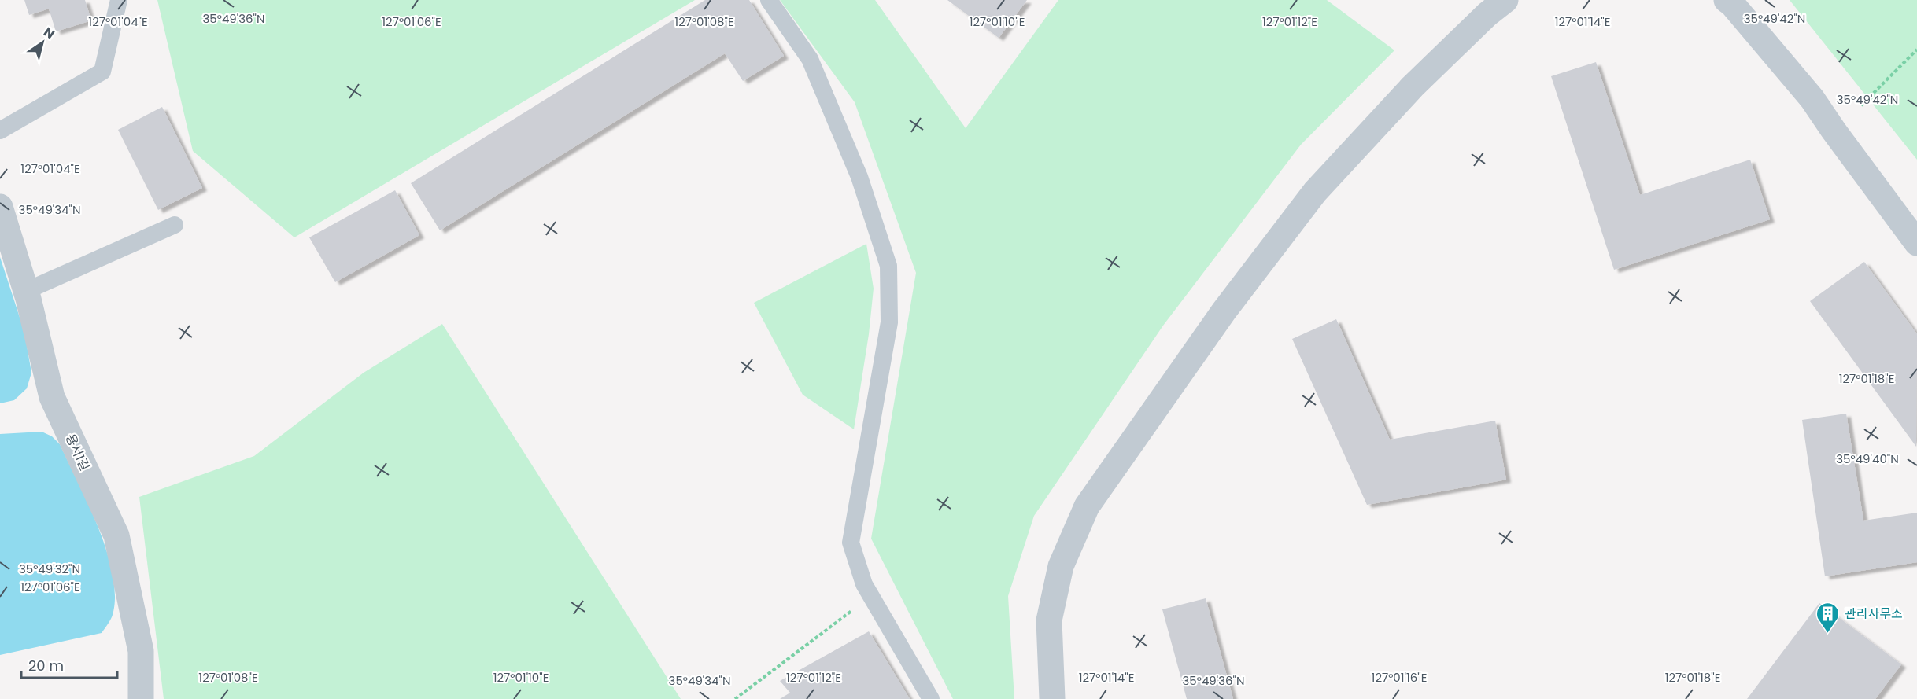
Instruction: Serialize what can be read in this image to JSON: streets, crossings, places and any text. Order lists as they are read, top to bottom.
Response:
{
  "streets": {
    "street": ["용서1길"]
  },
  "places": {
    "building": ["관리사무소"]
  },
  "scale_bar": "20 m",
  "north": "top right",
  "coordinates": [
    "35°49'42\"N",
    "35°49'36\"N",
    "127°01'04\"E",
    "127°01'06\"E",
    "127°01'08\"E",
    "127°01'10\"E",
    "127°01'12\"E",
    "127°01'14\"E",
    "35°49'34\"N",
    "127°01'18\"E",
    "35°49'40\"N",
    "35°49'32\"N",
    "127°01'16\"E"
  ]
}
